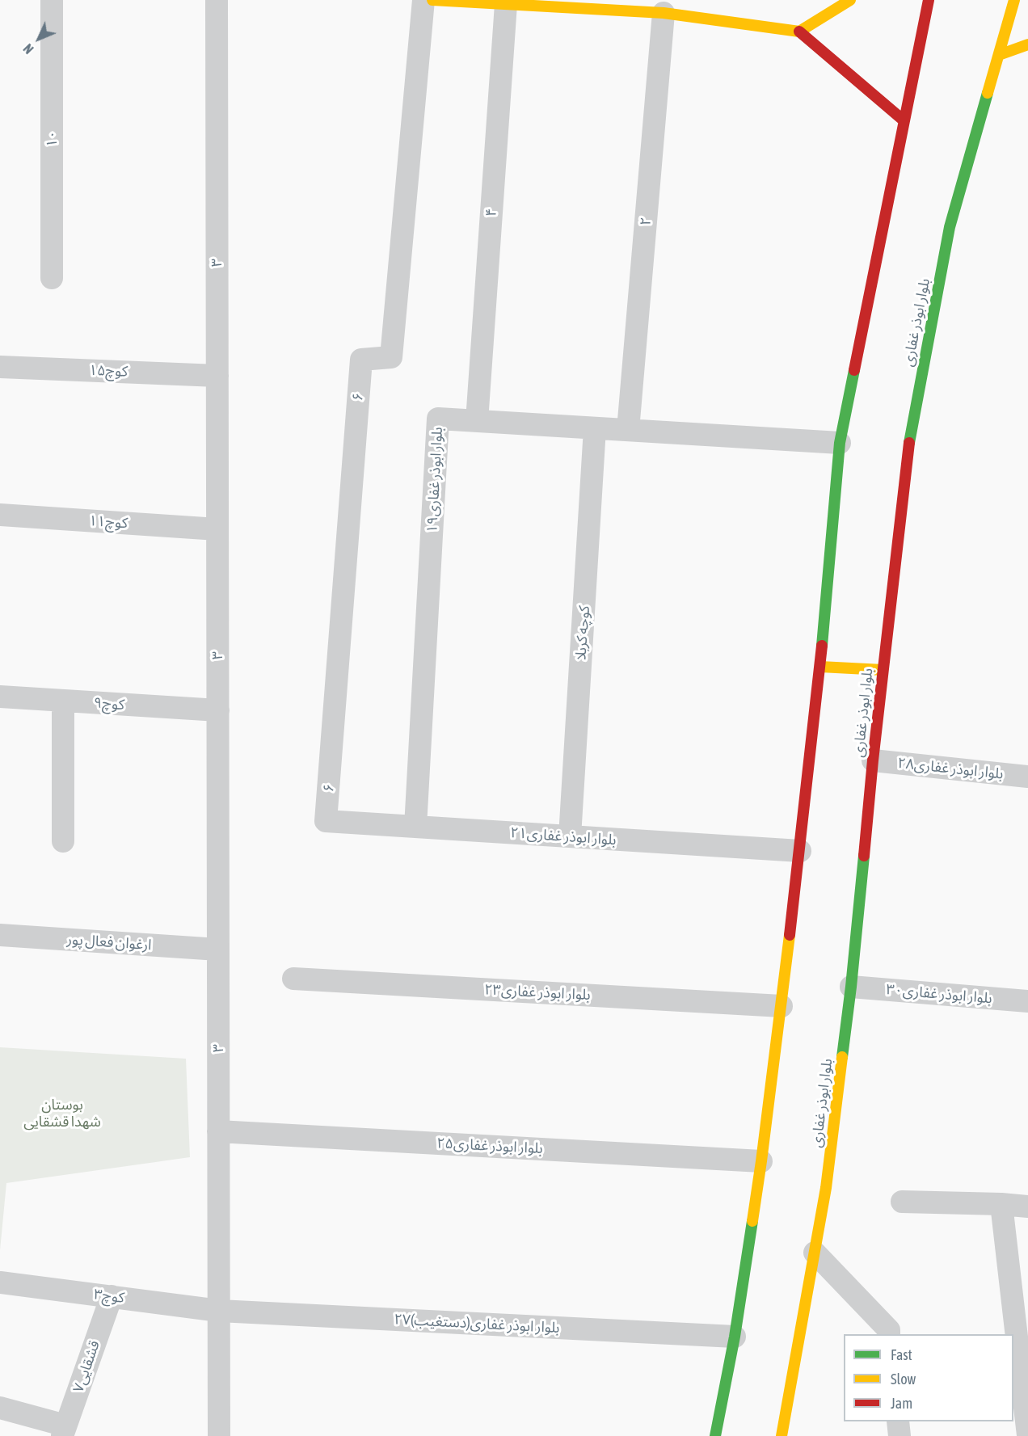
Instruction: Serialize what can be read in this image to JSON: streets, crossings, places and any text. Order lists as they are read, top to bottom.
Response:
{
  "streets": {
    "main road": ["بلوار ابوذر غفاری"],
    "street": [
      "۱۰",
      "۴",
      "۲",
      "۳",
      "۱۵کوچ",
      "۶",
      "بلوار ابوذر غفاری۱۹",
      "۱۱کوچ",
      "کوچه کربلا",
      "۹کوچ",
      "بلوار ابوذر غفاری۲۸",
      "۲۱بلوار ابوذر غفاری",
      "ارغوان فعال پور",
      "بلوار ابوذر غفاری۲۳",
      "بلوار ابوذر غفاری۳۰",
      "بلوار ابوذر غفاری۲۵",
      "۳کوچ",
      "۲۷بلوار ابوذر غفاری(دستغیب)",
      "۷قشقایی"
    ]
  },
  "crossings": [
    ["۴", "بلوار ابوذر غفاری۱۹"],
    ["۲", "بلوار ابوذر غفاری۱۹"],
    ["۳", "۱۵کوچ"],
    ["۳", "۱۱کوچ"],
    ["۳", "۹کوچ"],
    ["۳", "ارغوان فعال پور"],
    ["۳", "بلوار ابوذر غفاری۲۵"],
    ["۳", "۳کوچ"],
    ["۳", "۲۷بلوار ابوذر غفاری(دستغیب)"],
    ["بلوار ابوذر غفاری", "بلوار ابوذر غفاری۲۸"],
    ["بلوار ابوذر غفاری", "بلوار ابوذر غفاری۳۰"],
    ["۶", "۲۱بلوار ابوذر غفاری"],
    ["بلوار ابوذر غفاری۱۹", "کوچه کربلا"],
    ["بلوار ابوذر غفاری۱۹", "۲۱بلوار ابوذر غفاری"],
    ["کوچه کربلا", "۲۱بلوار ابوذر غفاری"],
    ["۳کوچ", "۲۷بلوار ابوذر غفاری(دستغیب)"],
    ["۳کوچ", "۷قشقایی"]
  ],
  "parks": ["بوستان شهدا قشقایی"],
  "legend": ["Fast", "Slow", "Jam"],
  "north": "bottom left"
}
